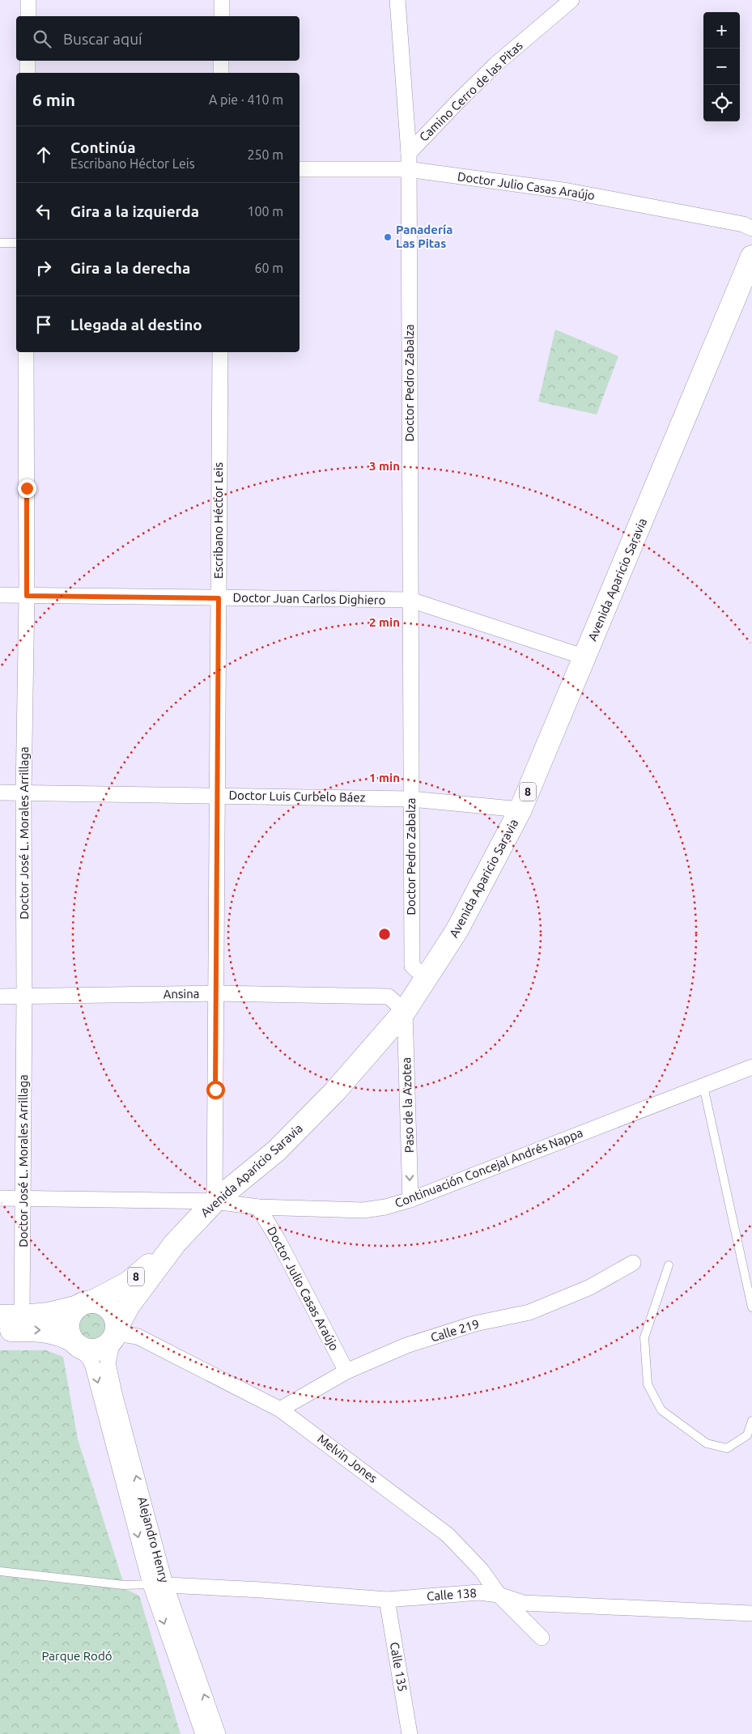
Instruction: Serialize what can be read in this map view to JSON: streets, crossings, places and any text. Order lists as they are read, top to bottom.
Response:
{
  "streets": {
    "highway": ["Avenida Aparicio Saravia", "8"],
    "street": [
      "Camino Cerro de las Pitas",
      "Doctor Julio Casas Araújo",
      "Doctor Pedro Zabalza",
      "Escribano Héctor Leis",
      "Doctor Juan Carlos Dighiero",
      "Doctor Luis Curbelo Báez",
      "Doctor José L. Morales Arrillaga",
      "Ansina",
      "Paso de la Azotea",
      "Continuación Concejal Andrés Nappa",
      "Calle 219",
      "Melvin Jones",
      "Alejandro Henry",
      "Calle 138",
      "Calle 135"
    ]
  },
  "crossings": [
    ["Camino Cerro de las Pitas", "Doctor Pedro Zabalza"],
    ["Doctor Julio Casas Araújo", "Doctor Pedro Zabalza"],
    ["Doctor Julio Casas Araújo", "Continuación Concejal Andrés Nappa"],
    ["Doctor Julio Casas Araújo", "Calle 219"],
    ["Doctor Pedro Zabalza", "Avenida Aparicio Saravia"],
    ["Doctor Pedro Zabalza", "Doctor Juan Carlos Dighiero"],
    ["Doctor Pedro Zabalza", "Doctor Luis Curbelo Báez"],
    ["Escribano Héctor Leis", "Avenida Aparicio Saravia"],
    ["Escribano Héctor Leis", "Doctor Juan Carlos Dighiero"],
    ["Escribano Héctor Leis", "Doctor Luis Curbelo Báez"],
    ["Escribano Héctor Leis", "Ansina"],
    ["Escribano Héctor Leis", "Continuación Concejal Andrés Nappa"],
    ["Avenida Aparicio Saravia", "Doctor Juan Carlos Dighiero"],
    ["Avenida Aparicio Saravia", "8"],
    ["Avenida Aparicio Saravia", "Doctor Luis Curbelo Báez"],
    ["Avenida Aparicio Saravia", "Ansina"],
    ["Avenida Aparicio Saravia", "Paso de la Azotea"],
    ["Avenida Aparicio Saravia", "Continuación Concejal Andrés Nappa"],
    ["Avenida Aparicio Saravia", "Melvin Jones"],
    ["Avenida Aparicio Saravia", "Alejandro Henry"],
    ["Doctor Juan Carlos Dighiero", "Doctor José L. Morales Arrillaga"],
    ["8", "Doctor José L. Morales Arrillaga"],
    ["8", "Melvin Jones"],
    ["8", "Alejandro Henry"],
    ["Doctor Luis Curbelo Báez", "Doctor José L. Morales Arrillaga"],
    ["Doctor José L. Morales Arrillaga", "Ansina"],
    ["Doctor José L. Morales Arrillaga", "Continuación Concejal Andrés Nappa"],
    ["Ansina", "Paso de la Azotea"],
    ["Paso de la Azotea", "Continuación Concejal Andrés Nappa"],
    ["Calle 219", "Melvin Jones"],
    ["Melvin Jones", "Alejandro Henry"],
    ["Melvin Jones", "Calle 138"],
    ["Alejandro Henry", "Calle 138"],
    ["Calle 138", "Calle 135"]
  ],
  "one_way": ["Paso de la Azotea"],
  "parks": ["Parque Rodó"],
  "places": ["Panadería Las Pitas"],
  "page": {
    "map_buttons": ["+", "−"],
    "search": "Buscar aquí",
    "heading": ["6 min", "A pie · 410 m"],
    "list": [
      ["Continúa", "Escribano Héctor Leis", "250 m"],
      ["Gira a la izquierda", "100 m"],
      ["Gira a la derecha", "60 m"],
      "Llegada al destino"
    ]
  },
  "rings": ["3 min", "2 min", "1 min"]
}
